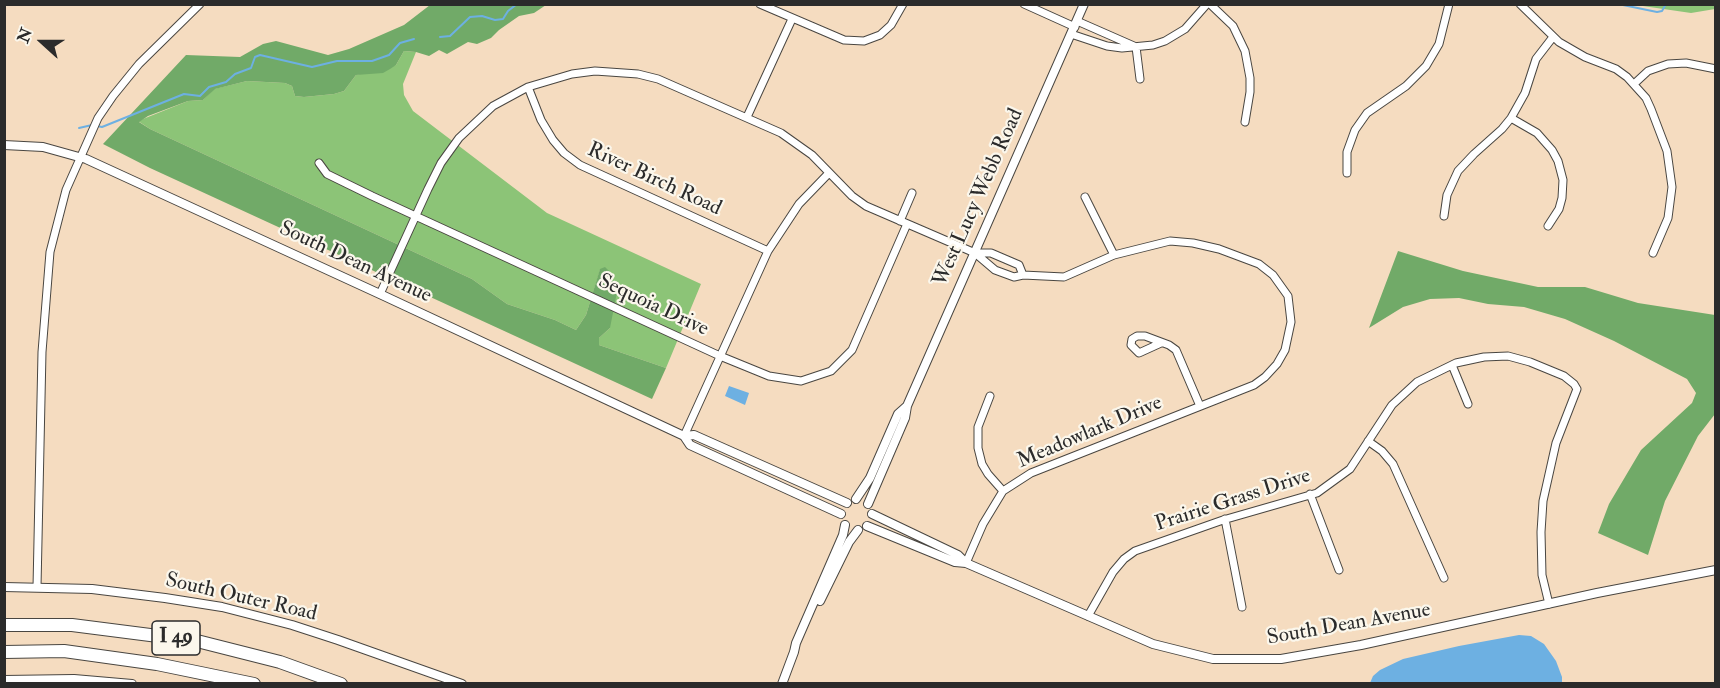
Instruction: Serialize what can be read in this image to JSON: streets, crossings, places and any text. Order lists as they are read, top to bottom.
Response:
{
  "streets": {
    "highway": ["I 49"],
    "street": [
      "River Birch Road",
      "West Lucy Webb Road",
      "South Dean Avenue",
      "Sequoia Drive",
      "Meadowlark Drive",
      "Prairie Grass Drive",
      "South Outer Road"
    ]
  },
  "crossings": [
    ["West Lucy Webb Road", "South Dean Avenue"],
    ["West Lucy Webb Road", "Meadowlark Drive"],
    ["South Dean Avenue", "Meadowlark Drive"],
    ["South Dean Avenue", "Prairie Grass Drive"]
  ],
  "north": "left"
}
